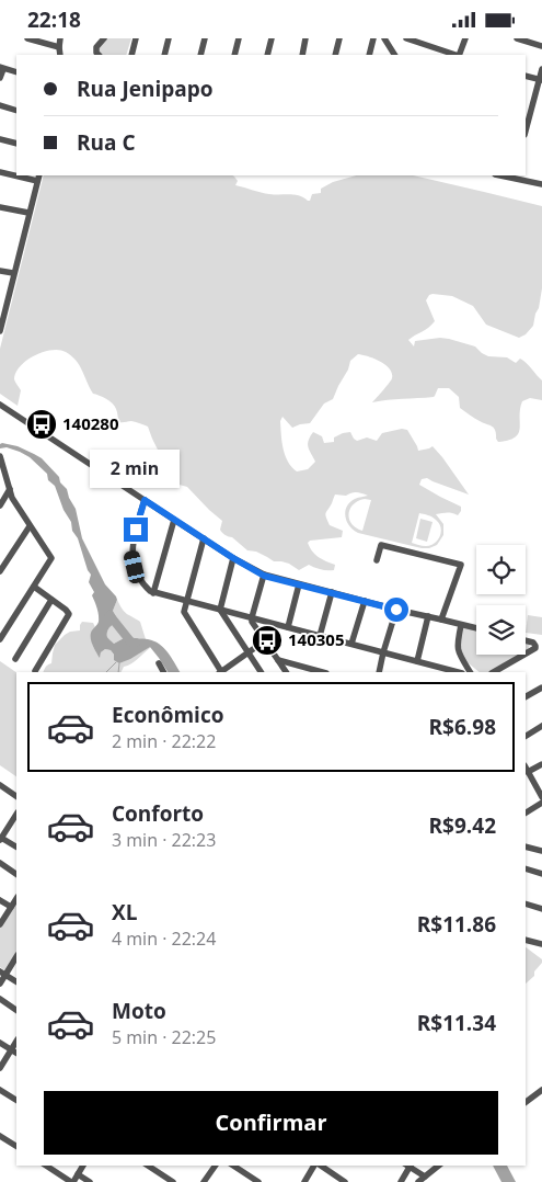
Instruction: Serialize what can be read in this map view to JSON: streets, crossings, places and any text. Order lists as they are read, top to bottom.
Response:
{
  "places": {
    "bus stop": ["140280", "140305"]
  },
  "page": {
    "status": "22:18",
    "banner": ["Rua Jenipapo", "Rua C"],
    "bubble": "2 min",
    "list": [
      {
        "name": "Econômico",
        "note": "2 min · 22:22",
        "value": "R$6.98"
      },
      {
        "name": "Conforto",
        "note": "3 min · 22:23",
        "value": "R$9.42"
      },
      {
        "name": "XL",
        "note": "4 min · 22:24",
        "value": "R$11.86"
      },
      {
        "name": "Moto",
        "note": "5 min · 22:25",
        "value": "R$11.34"
      }
    ],
    "buttons": "Confirmar"
  }
}
